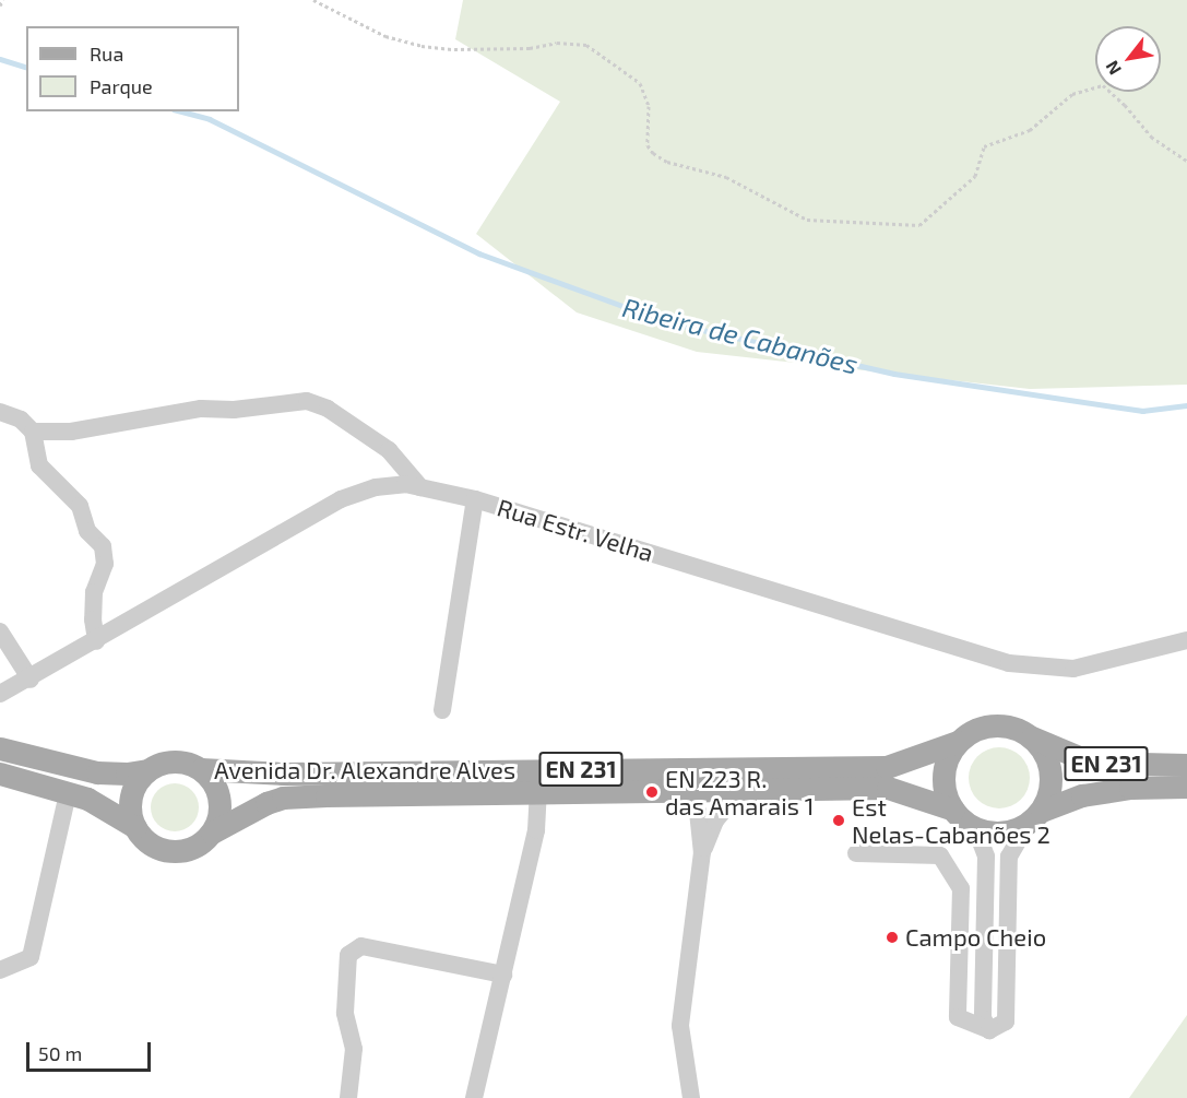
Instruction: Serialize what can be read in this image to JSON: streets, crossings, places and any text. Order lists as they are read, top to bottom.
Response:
{
  "streets": {
    "main road": ["EN 231", "Avenida Dr. Alexandre Alves"],
    "street": ["Rua Estr. Velha"]
  },
  "crossings": [
    ["EN 231", "Avenida Dr. Alexandre Alves"]
  ],
  "water": ["Ribeira de Cabanões"],
  "places": ["EN 223 R. das Amarais 1", "Est Nelas-Cabanões 2", "Campo Cheio"],
  "legend": ["Rua", "Parque"],
  "scale_bar": "50 m",
  "north": "bottom left"
}
